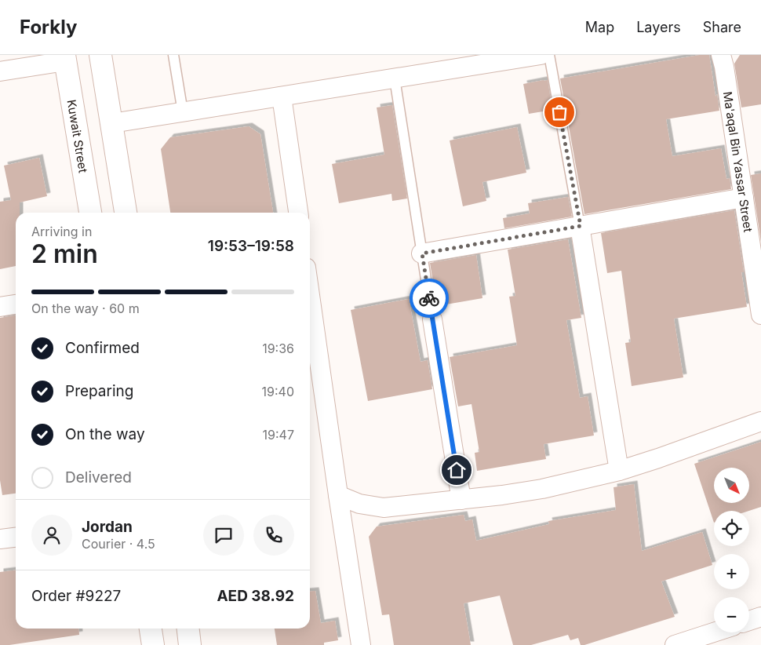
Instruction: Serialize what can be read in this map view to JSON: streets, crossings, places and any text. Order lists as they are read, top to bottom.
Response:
{
  "streets": {
    "main road": ["Kuwait Street"],
    "street": ["Ma'aqal Bin Yassar Street"]
  },
  "north": "bottom right",
  "page": {
    "header": "Forkly",
    "nav": ["Map", "Layers", "Share"],
    "heading": ["2 min", "Arriving in", "19:53–19:58"],
    "panel": [
      "Jordan",
      "Courier · 4.5",
      "Order #9227",
      "AED 38.92"
    ],
    "bar": "On the way · 60 m",
    "list": [
      ["Confirmed", "19:36"],
      ["Preparing", "19:40"],
      ["On the way", "19:47"],
      "Delivered"
    ],
    "map_buttons": ["+", "−"]
  }
}
